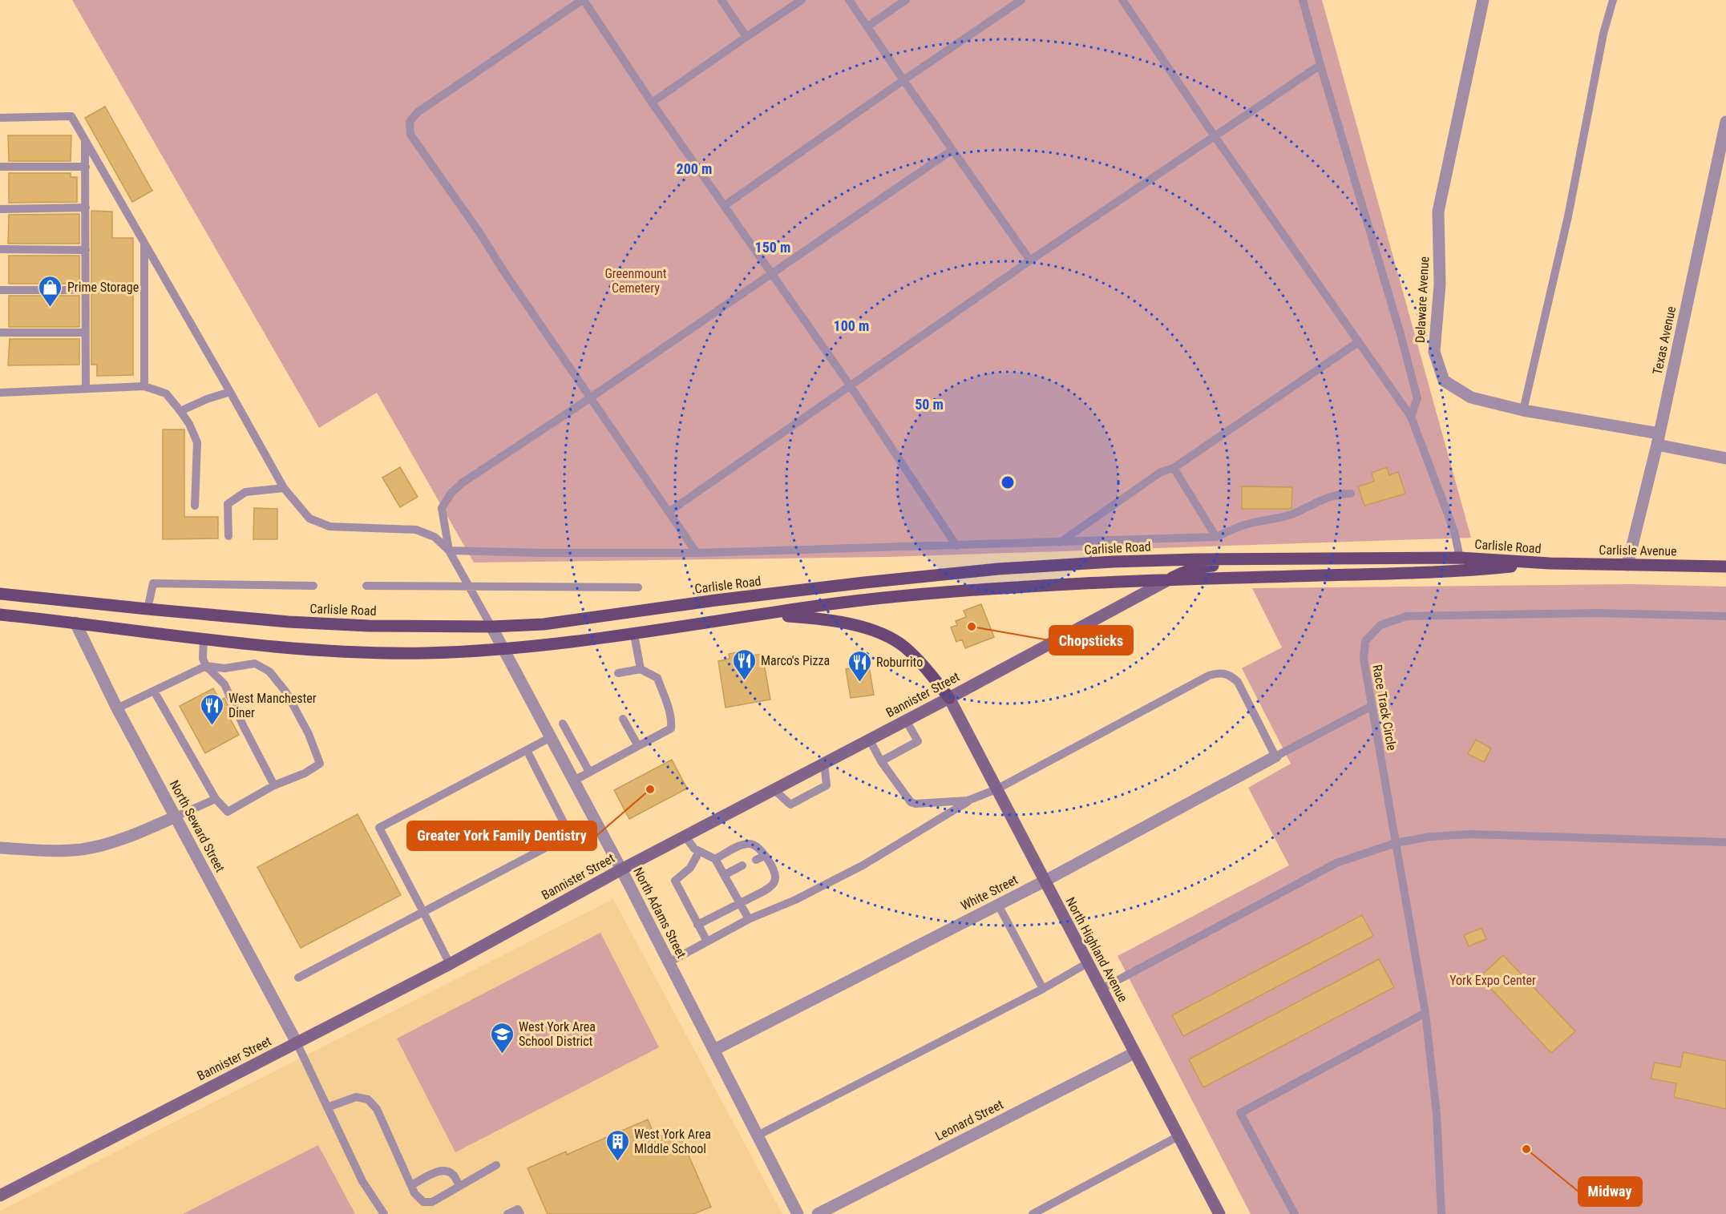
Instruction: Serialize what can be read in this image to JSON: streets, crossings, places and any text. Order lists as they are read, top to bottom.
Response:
{
  "streets": {
    "main road": ["Carlisle Road", "Carlisle Avenue"],
    "street": [
      "Delaware Avenue",
      "Texas Avenue",
      "Bannister Street",
      "North Seward Street",
      "White Street",
      "North Adams Street",
      "North Highland Avenue",
      "Leonard Street"
    ],
    "lane": ["Race Track Circle"]
  },
  "crossings": [
    ["Delaware Avenue", "Texas Avenue"],
    ["Texas Avenue", "Carlisle Avenue"],
    ["Carlisle Road", "Carlisle Avenue"],
    ["Carlisle Road", "Bannister Street"],
    ["Carlisle Road", "North Seward Street"],
    ["Carlisle Road", "North Adams Street"],
    ["Bannister Street", "North Seward Street"],
    ["Bannister Street", "North Adams Street"],
    ["Bannister Street", "North Highland Avenue"],
    ["White Street", "North Adams Street"],
    ["White Street", "North Highland Avenue"],
    ["North Highland Avenue", "Leonard Street"]
  ],
  "parks": ["Greenmount Cemetery", "York Expo Center"],
  "places": {
    "shop": ["Prime Storage"],
    "other": ["Chopsticks", "Greater York Family Dentistry", "Midway"],
    "restaurant": ["Marco's Pizza", "Roburrito", "West Manchester Diner"],
    "school or university": ["West York Area School District"],
    "building": ["West York Area MIddle School"]
  },
  "rings": [
    "200 m",
    "150 m",
    "100 m",
    "50 m"
  ]
}
